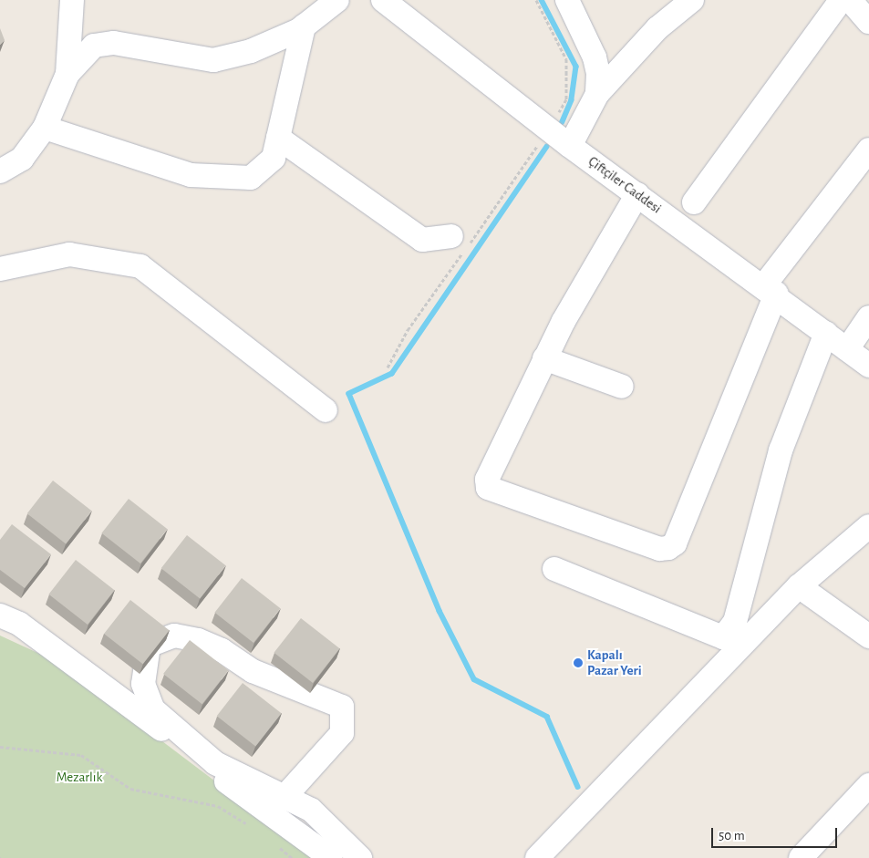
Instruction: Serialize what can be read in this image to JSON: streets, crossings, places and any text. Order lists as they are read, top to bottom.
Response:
{
  "streets": {
    "street": ["Çiftçiler Caddesi"]
  },
  "parks": ["Mezarlık"],
  "places": ["Kapalı Pazar Yeri"],
  "scale_bar": "50 m"
}
